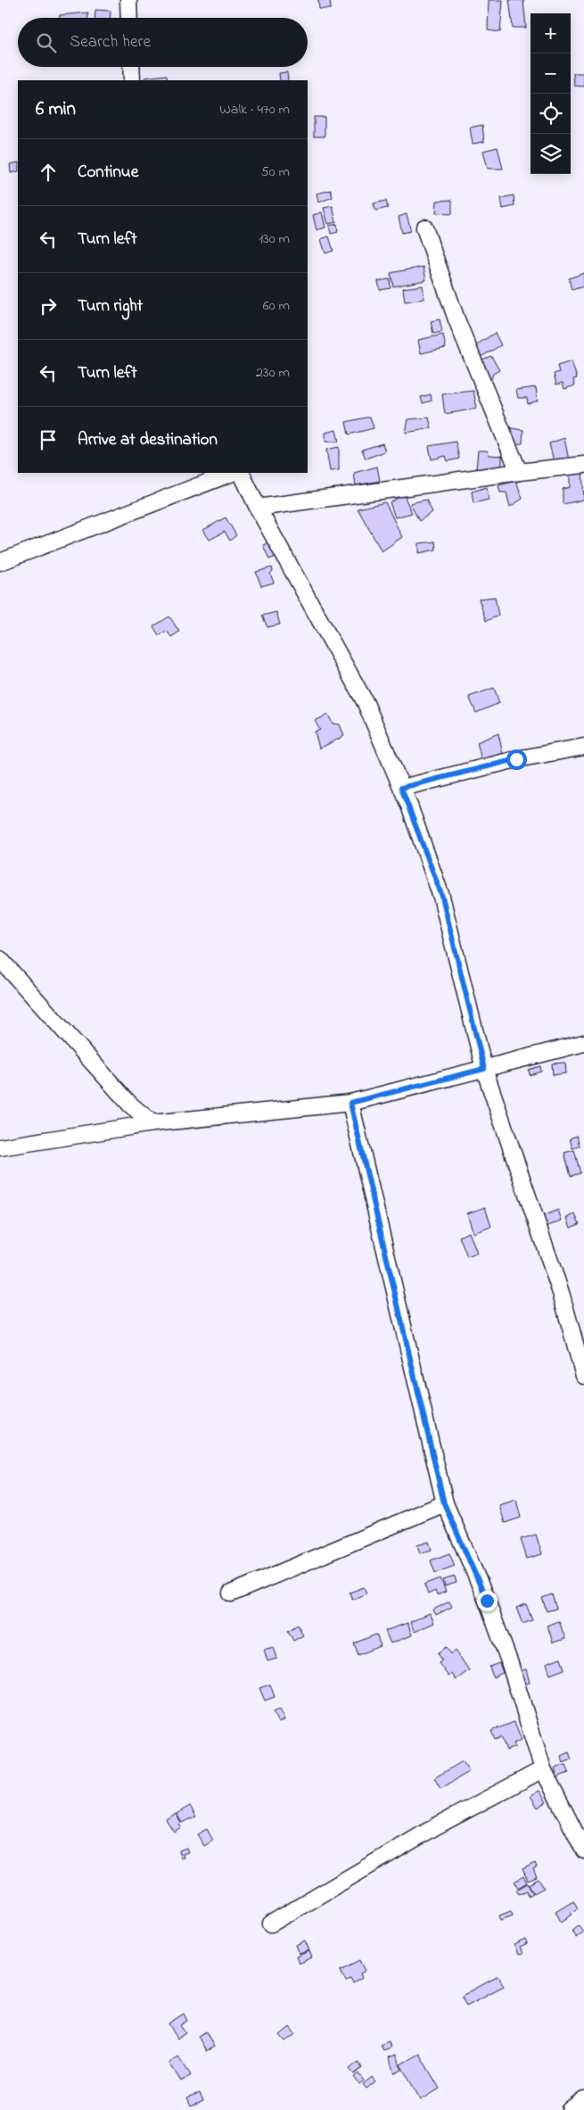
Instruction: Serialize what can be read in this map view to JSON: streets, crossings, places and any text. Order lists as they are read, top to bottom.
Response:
{
  "page": {
    "map_buttons": ["+", "−"],
    "search": "Search here",
    "heading": ["6 min", "Walk · 470 m"],
    "list": [
      ["Continue", "50 m"],
      ["Turn left", "130 m"],
      ["Turn right", "60 m"],
      ["Turn left", "230 m"],
      "Arrive at destination"
    ]
  }
}
